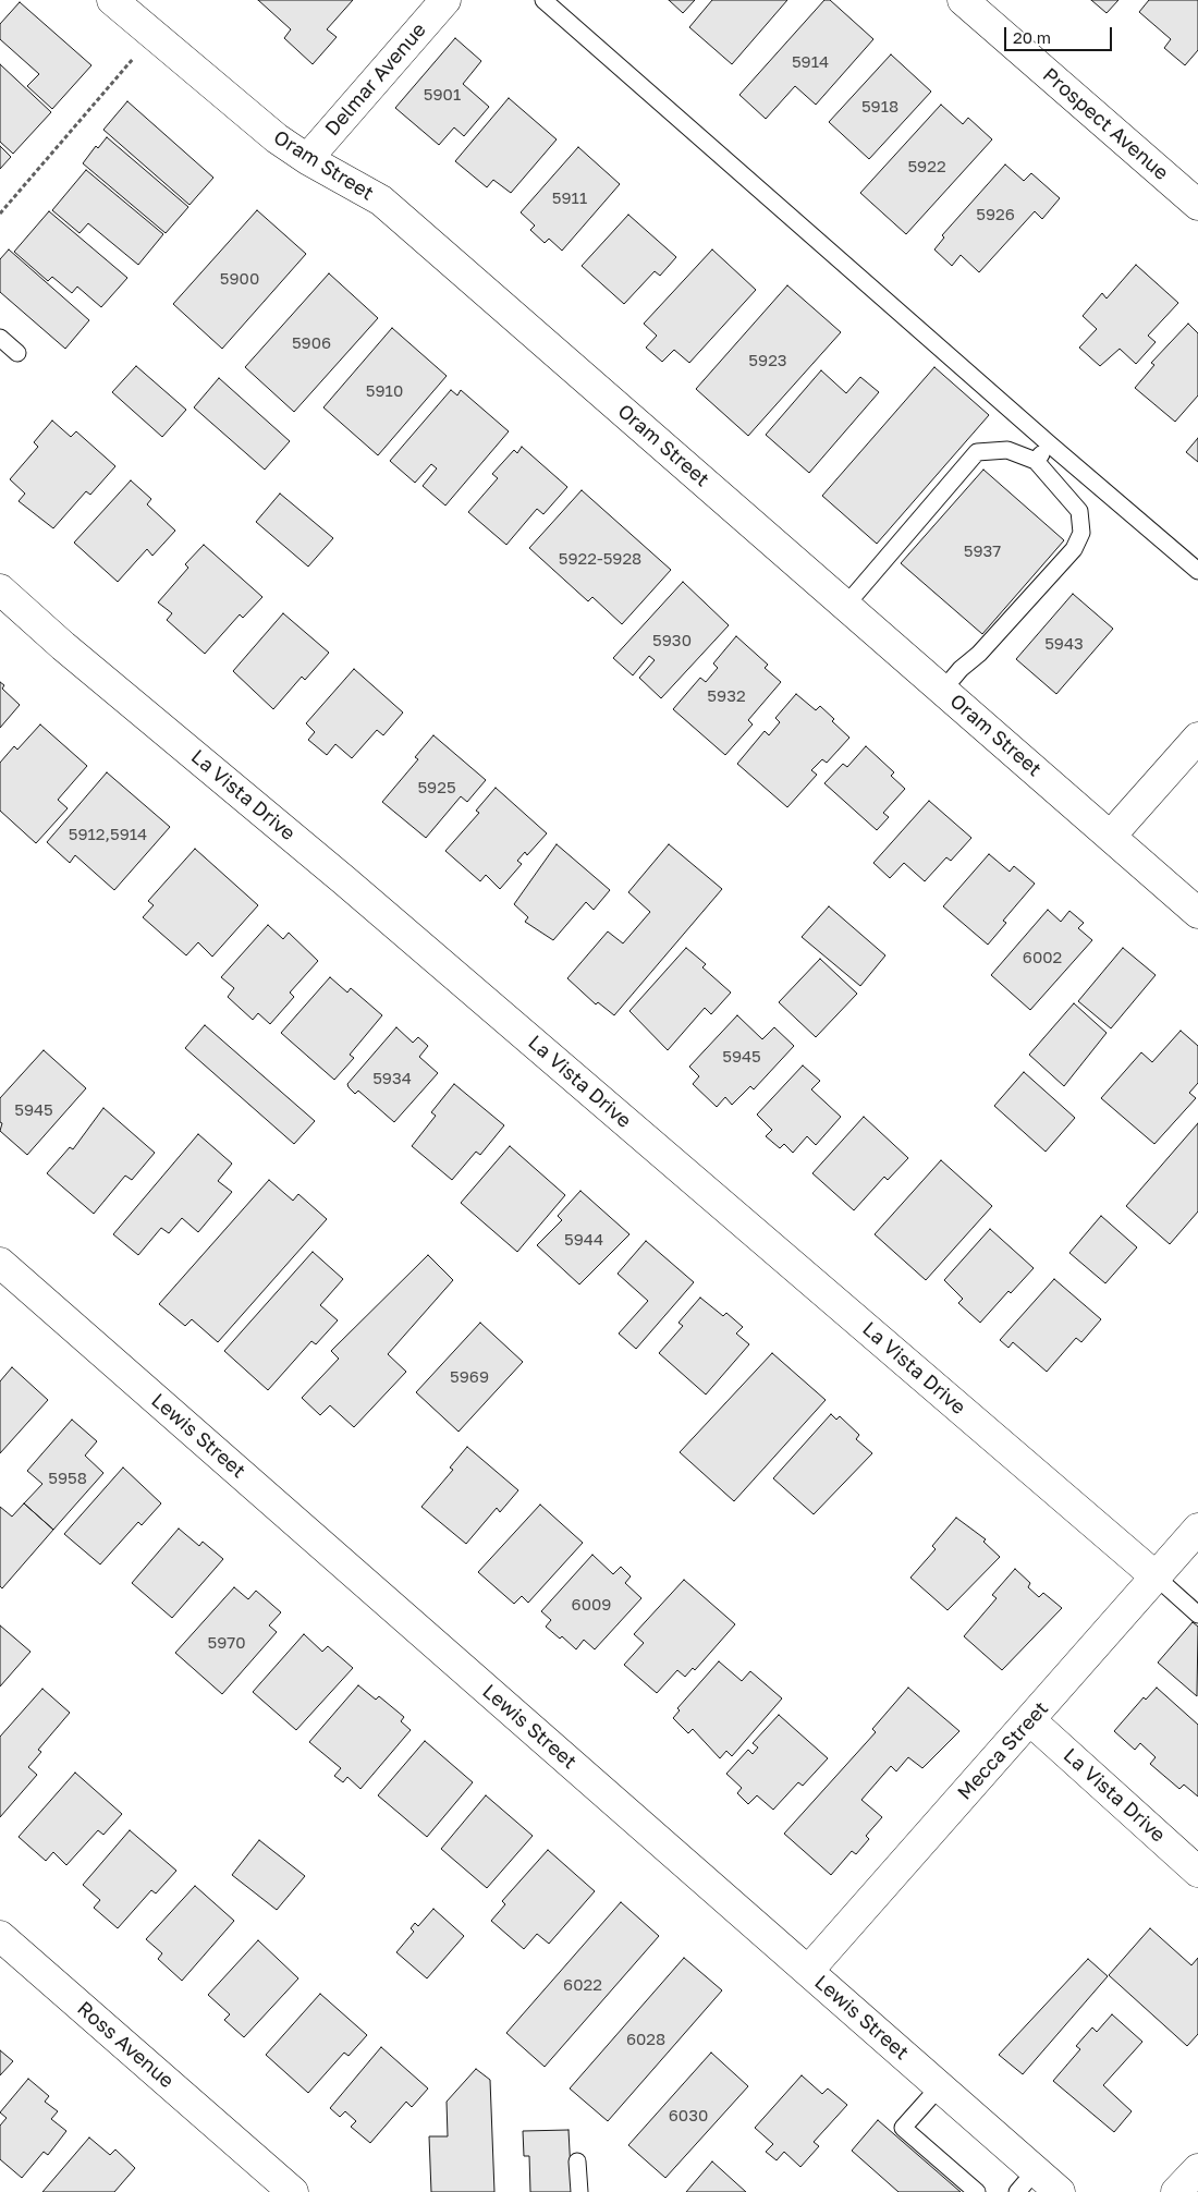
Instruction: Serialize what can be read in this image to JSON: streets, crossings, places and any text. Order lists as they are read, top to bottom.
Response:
{
  "streets": {
    "street": [
      "Delmar Avenue",
      "Prospect Avenue",
      "Oram Street",
      "La Vista Drive",
      "Lewis Street",
      "Mecca Street",
      "Ross Avenue"
    ]
  },
  "crossings": [
    ["Delmar Avenue", "Oram Street"],
    ["La Vista Drive", "Mecca Street"],
    ["Lewis Street", "Mecca Street"]
  ],
  "house_numbers": [
    "5914",
    "5901",
    "5918",
    "5922",
    "5911",
    "5926",
    "5900",
    "5906",
    "5923",
    "5910",
    "5937",
    "5922-5928",
    "5930",
    "5943",
    "5932",
    "5925",
    "5912,5914",
    "6002",
    "5945",
    "5934",
    "5945",
    "5944",
    "5969",
    "5958",
    "6009",
    "5970",
    "6022",
    "6028",
    "6030"
  ],
  "scale_bar": "20 m"
}
